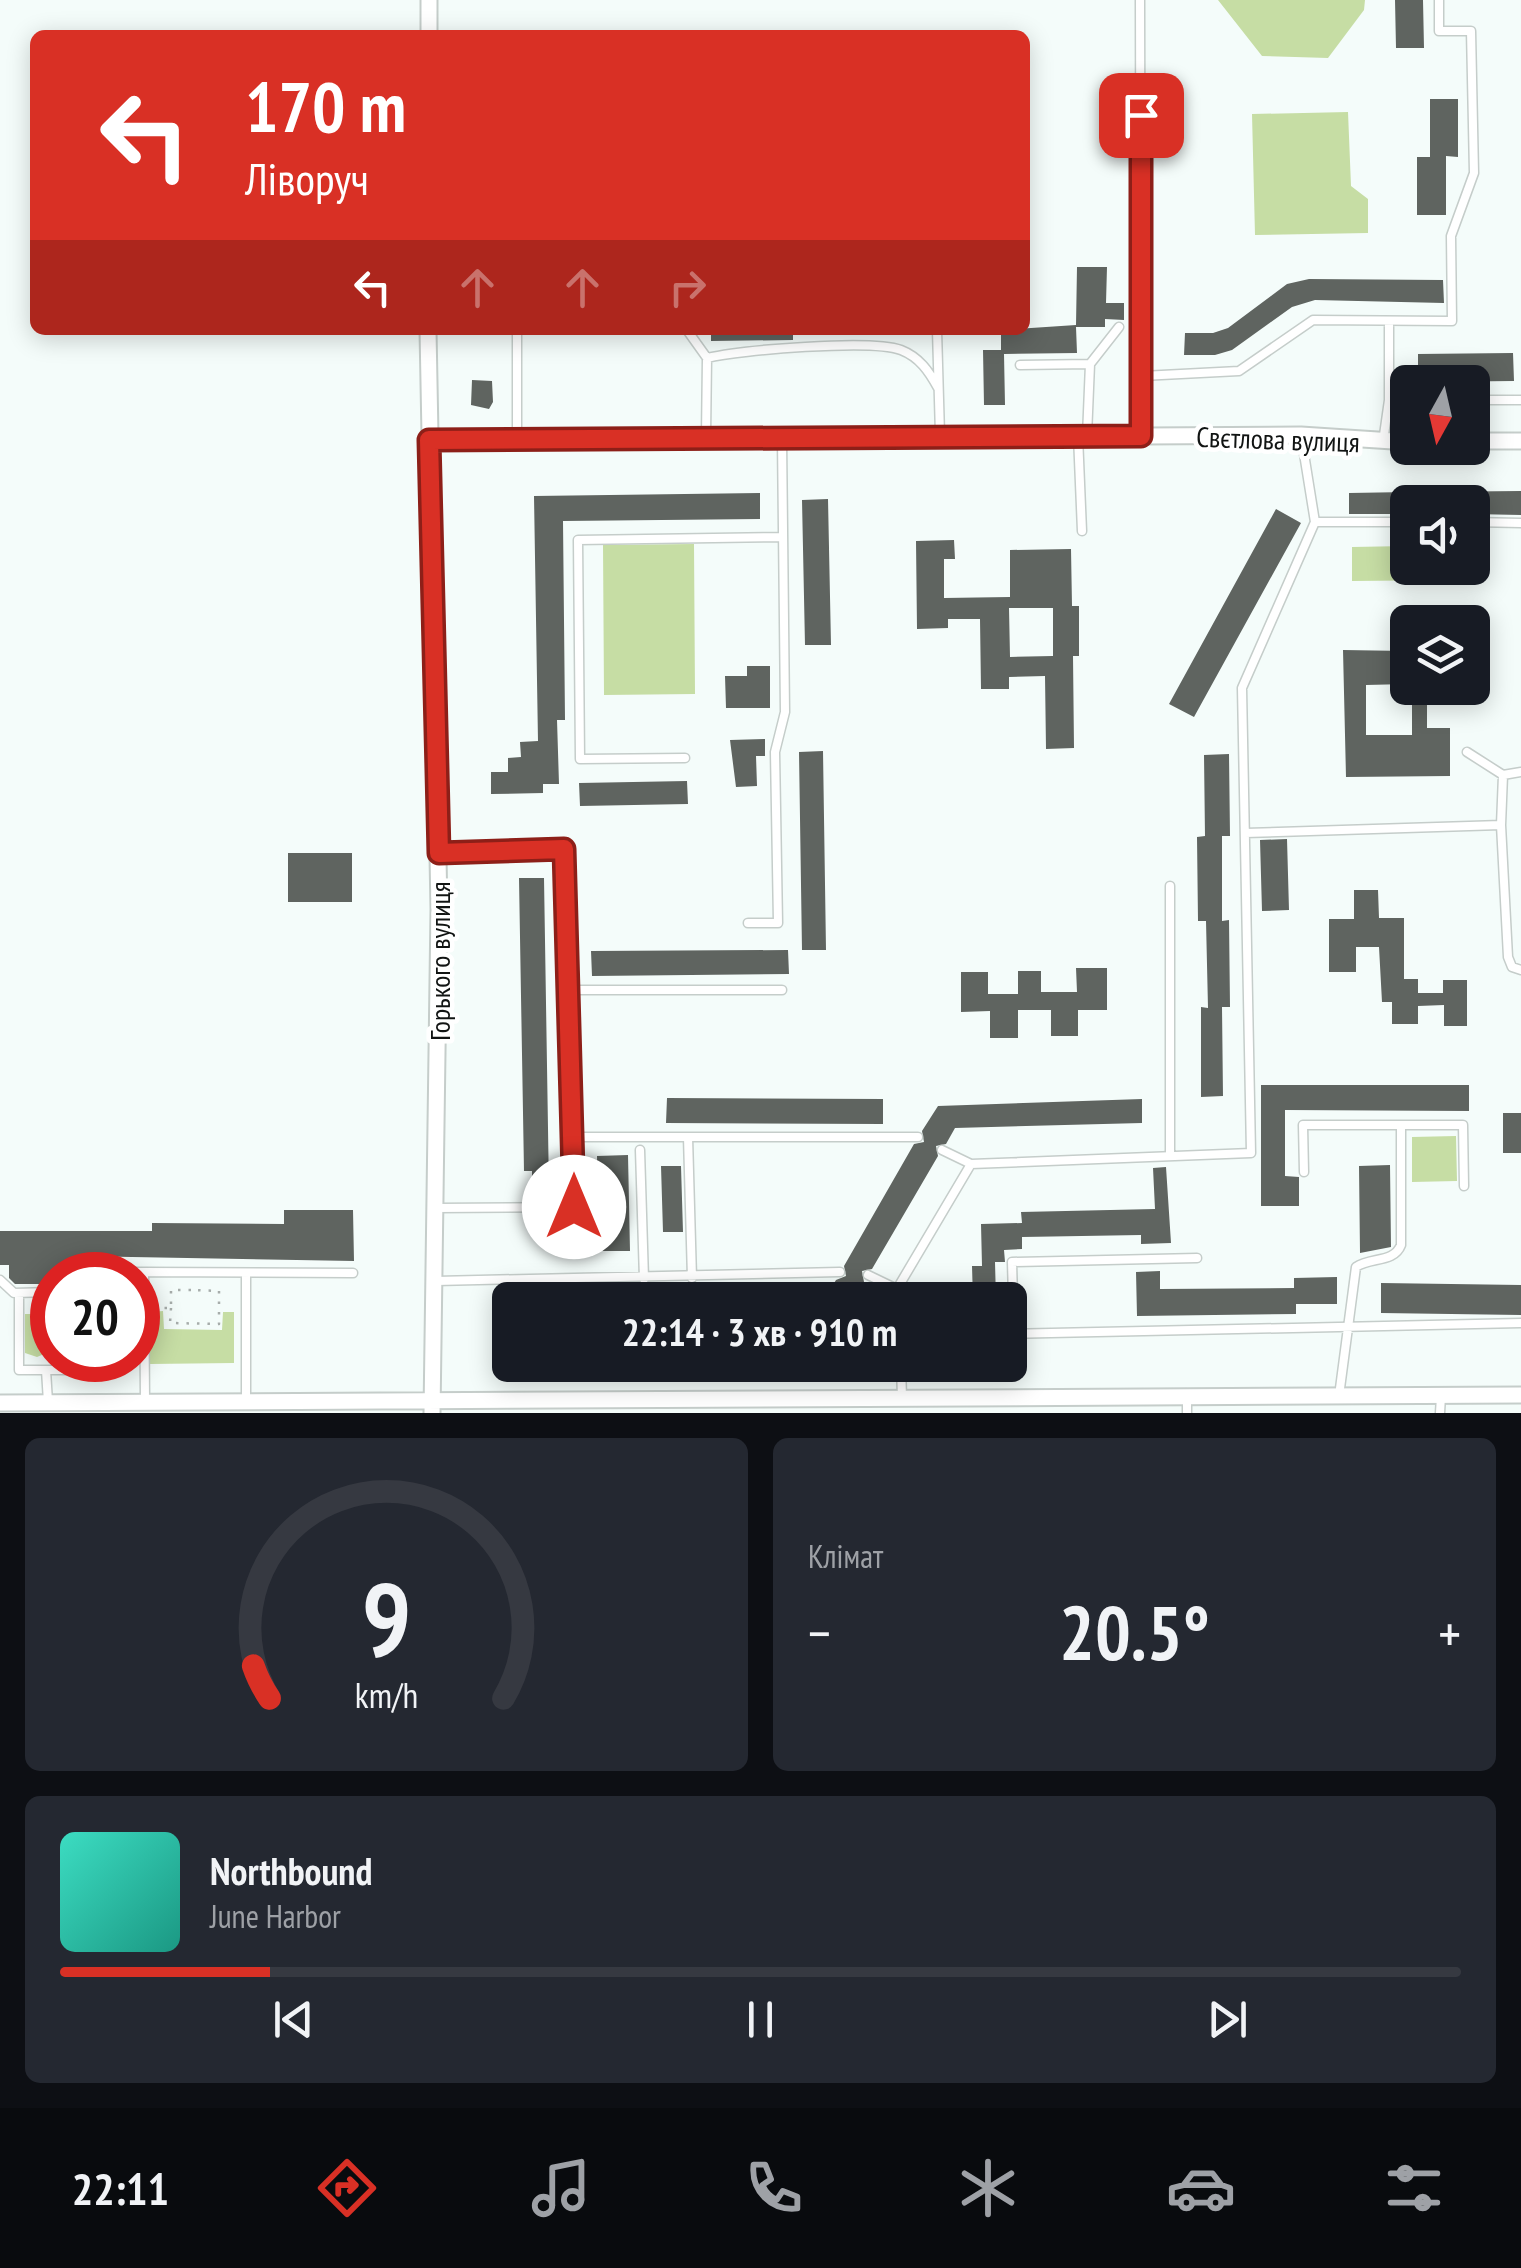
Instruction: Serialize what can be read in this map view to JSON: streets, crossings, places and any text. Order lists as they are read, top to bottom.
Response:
{
  "streets": {
    "street": ["Свєтлова вулиця", "Горького вулиця"]
  },
  "crossings": [
    ["Свєтлова вулиця", "Горького вулиця"]
  ],
  "north": "bottom",
  "page": {
    "turn": ["170 m", "Ліворуч"],
    "limit": "20",
    "trip": "22:14 · 3 хв · 910 m",
    "tile": "Клімат",
    "heat": ["−", "20.5°", "+"],
    "song": ["Northbound", "June Harbor"],
    "tabs": "22:11",
    "gauge": ["9", "km/h"]
  }
}
